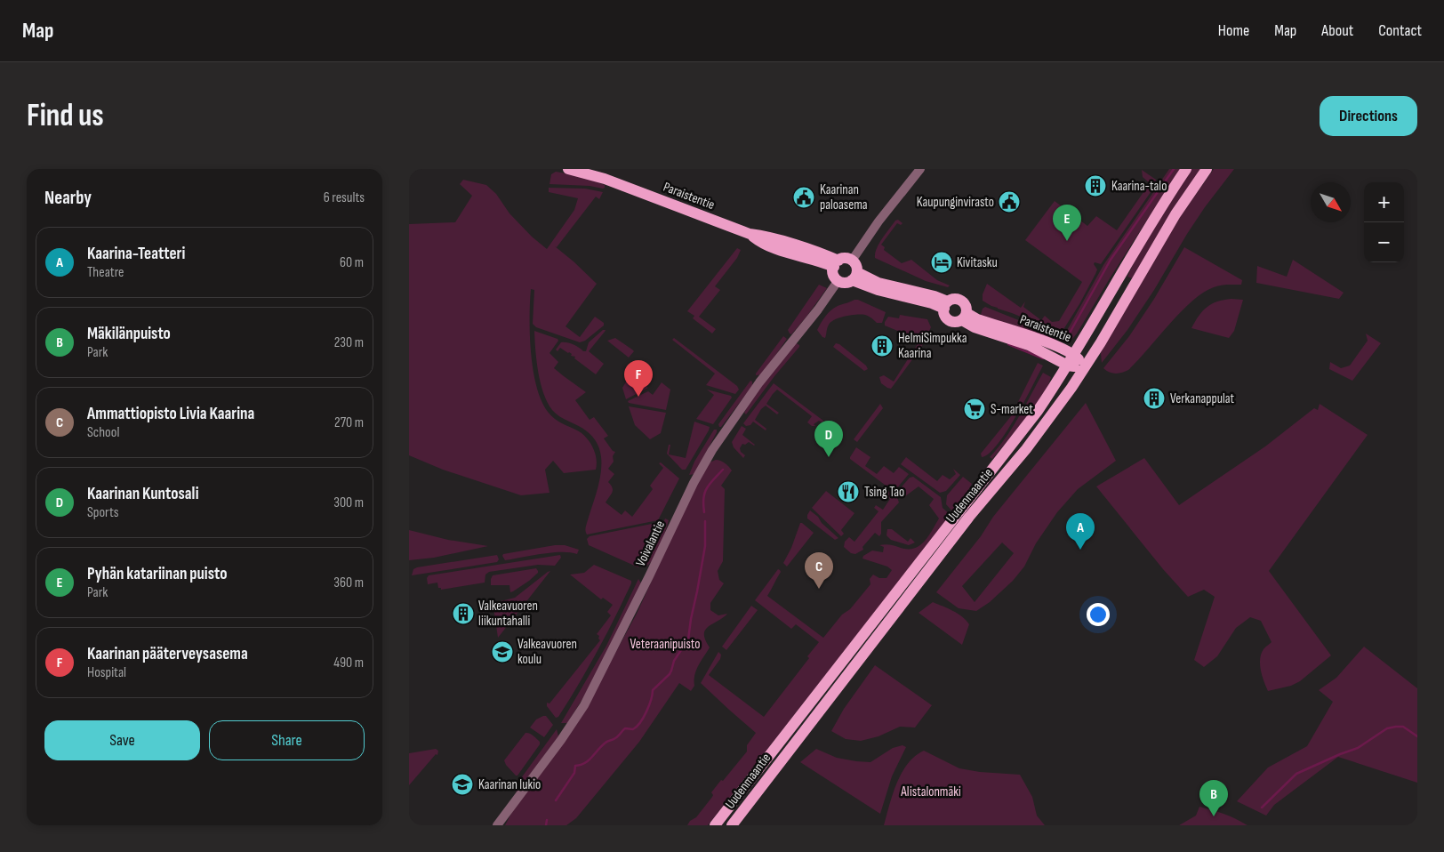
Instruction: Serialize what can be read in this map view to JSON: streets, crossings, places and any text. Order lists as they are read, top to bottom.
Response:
{
  "streets": {
    "main road": ["Paraistentie", "Uudenmaantie"],
    "street": ["Voivalantie"]
  },
  "crossings": [
    ["Paraistentie", "Uudenmaantie"],
    ["Paraistentie", "Voivalantie"]
  ],
  "parks": ["Veteraanipuisto", "Alistalonmäki"],
  "places": {
    "building": [
      "Kaarina-talo",
      "HelmiSimpukka Kaarina",
      "Verkanappulat",
      "Valkeavuoren liikuntahalli"
    ],
    "public building": ["Kaarinan paloasema", "Kaupunginvirasto"],
    "hotel": ["Kivitasku"],
    "supermarket": ["S-market"],
    "restaurant": ["Tsing Tao"],
    "school or university": ["Valkeavuoren koulu", "Kaarinan lukio"]
  },
  "north": "bottom right",
  "page": {
    "header": "Map",
    "nav": [
      "Home",
      "Map",
      "About",
      "Contact"
    ],
    "buttons": [
      "Directions",
      ["Save", "Share"]
    ],
    "title": "Find us",
    "heading": ["Nearby", "6 results"],
    "map_buttons": ["+", "−"],
    "pins": [
      "E",
      "F",
      "D",
      "A",
      "C",
      "B"
    ],
    "list": [
      {
        "mark": "A",
        "name": "Kaarina-Teatteri",
        "note": "Theatre",
        "value": "60 m"
      },
      {
        "mark": "B",
        "name": "Mäkilänpuisto",
        "note": "Park",
        "value": "230 m"
      },
      {
        "mark": "C",
        "name": "Ammattiopisto Livia Kaarina",
        "note": "School",
        "value": "270 m"
      },
      {
        "mark": "D",
        "name": "Kaarinan Kuntosali",
        "note": "Sports",
        "value": "300 m"
      },
      {
        "mark": "E",
        "name": "Pyhän katariinan puisto",
        "note": "Park",
        "value": "360 m"
      },
      {
        "mark": "F",
        "name": "Kaarinan pääterveysasema",
        "note": "Hospital",
        "value": "490 m"
      }
    ]
  }
}
